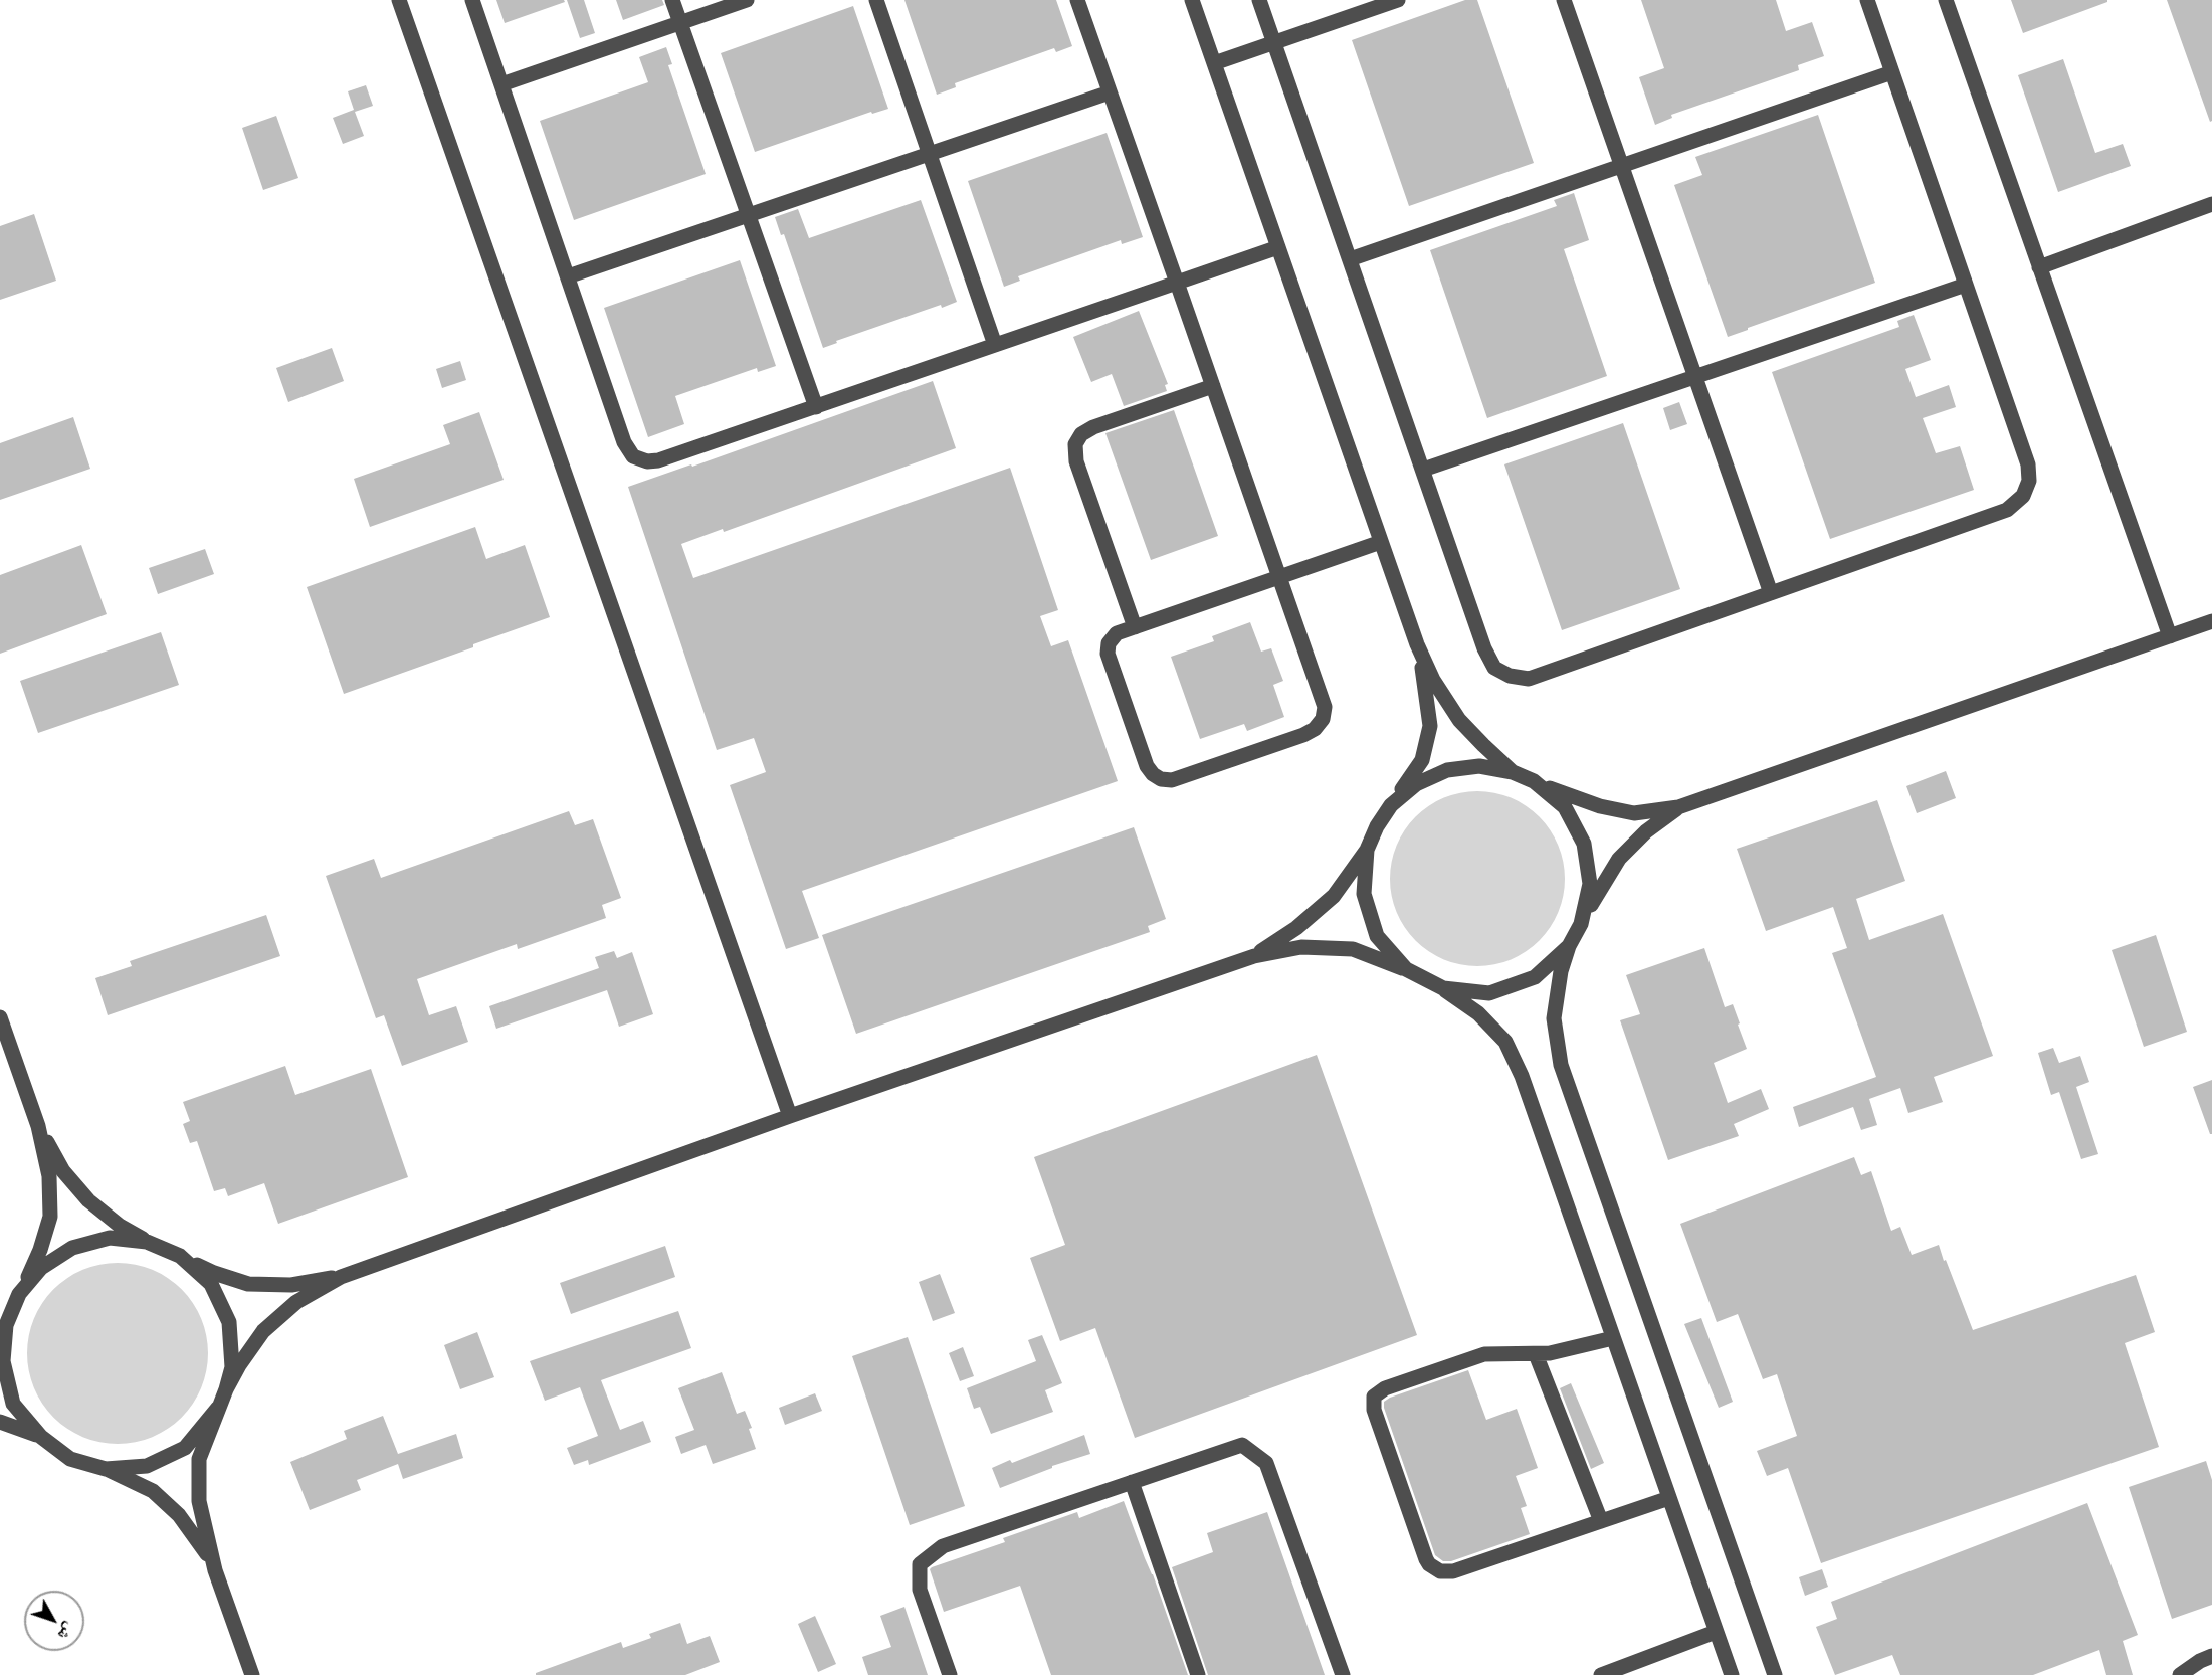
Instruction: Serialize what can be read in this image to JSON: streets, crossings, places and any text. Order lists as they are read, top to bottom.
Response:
{
  "north": "bottom right"
}
